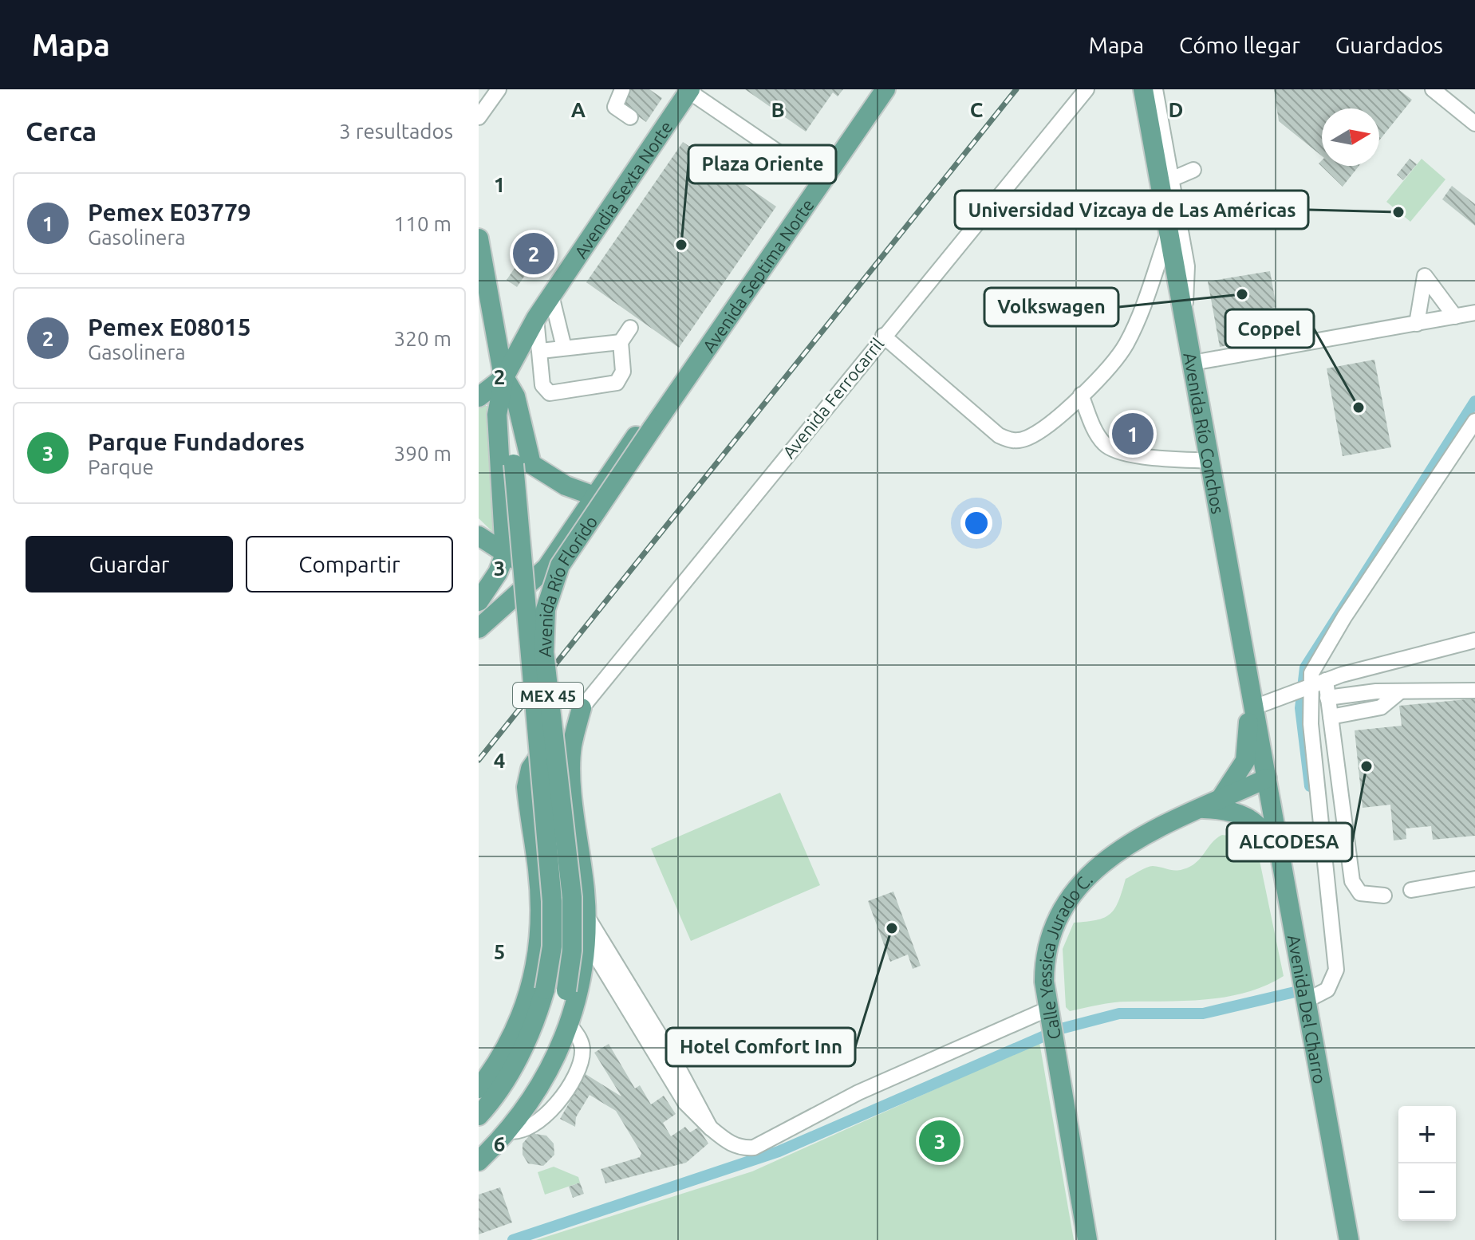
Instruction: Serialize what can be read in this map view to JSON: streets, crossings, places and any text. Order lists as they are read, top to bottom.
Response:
{
  "streets": {
    "main road": [
      "Avendia Sexta Norte",
      "Avenida Septima Norte",
      "Avenida Río Conchos",
      "Avenida Río Florido",
      "MEX 45",
      "Calle Yessica Jurado C.",
      "Avenida Del Charro"
    ],
    "street": ["Avenida Ferrocarril"]
  },
  "crossings": [
    ["Avendia Sexta Norte", "Avenida Río Florido"],
    ["Avenida Septima Norte", "Avenida Río Florido"],
    ["Avenida Río Conchos", "Calle Yessica Jurado C."],
    ["Avenida Río Conchos", "Avenida Del Charro"],
    ["Calle Yessica Jurado C.", "Avenida Del Charro"]
  ],
  "places": [
    "Universidad Vizcaya de Las Américas",
    "Plaza Oriente",
    "Volkswagen",
    "Coppel",
    "ALCODESA",
    "Hotel Comfort Inn"
  ],
  "north": "right",
  "page": {
    "header": "Mapa",
    "nav": ["Mapa", "Cómo llegar", "Guardados"],
    "heading": ["Cerca", "3 resultados"],
    "list": [
      {
        "mark": "1",
        "name": "Pemex E03779",
        "note": "Gasolinera",
        "value": "110 m"
      },
      {
        "mark": "2",
        "name": "Pemex E08015",
        "note": "Gasolinera",
        "value": "320 m"
      },
      {
        "mark": "3",
        "name": "Parque Fundadores",
        "note": "Parque",
        "value": "390 m"
      }
    ],
    "pins": ["2", "1", "3"],
    "buttons": ["Guardar", "Compartir"],
    "map_buttons": ["+", "−"]
  },
  "grid": {
    "columns": [
      "A",
      "B",
      "C",
      "D"
    ],
    "rows": [
      "1",
      "2",
      "3",
      "4",
      "5",
      "6"
    ]
  }
}
